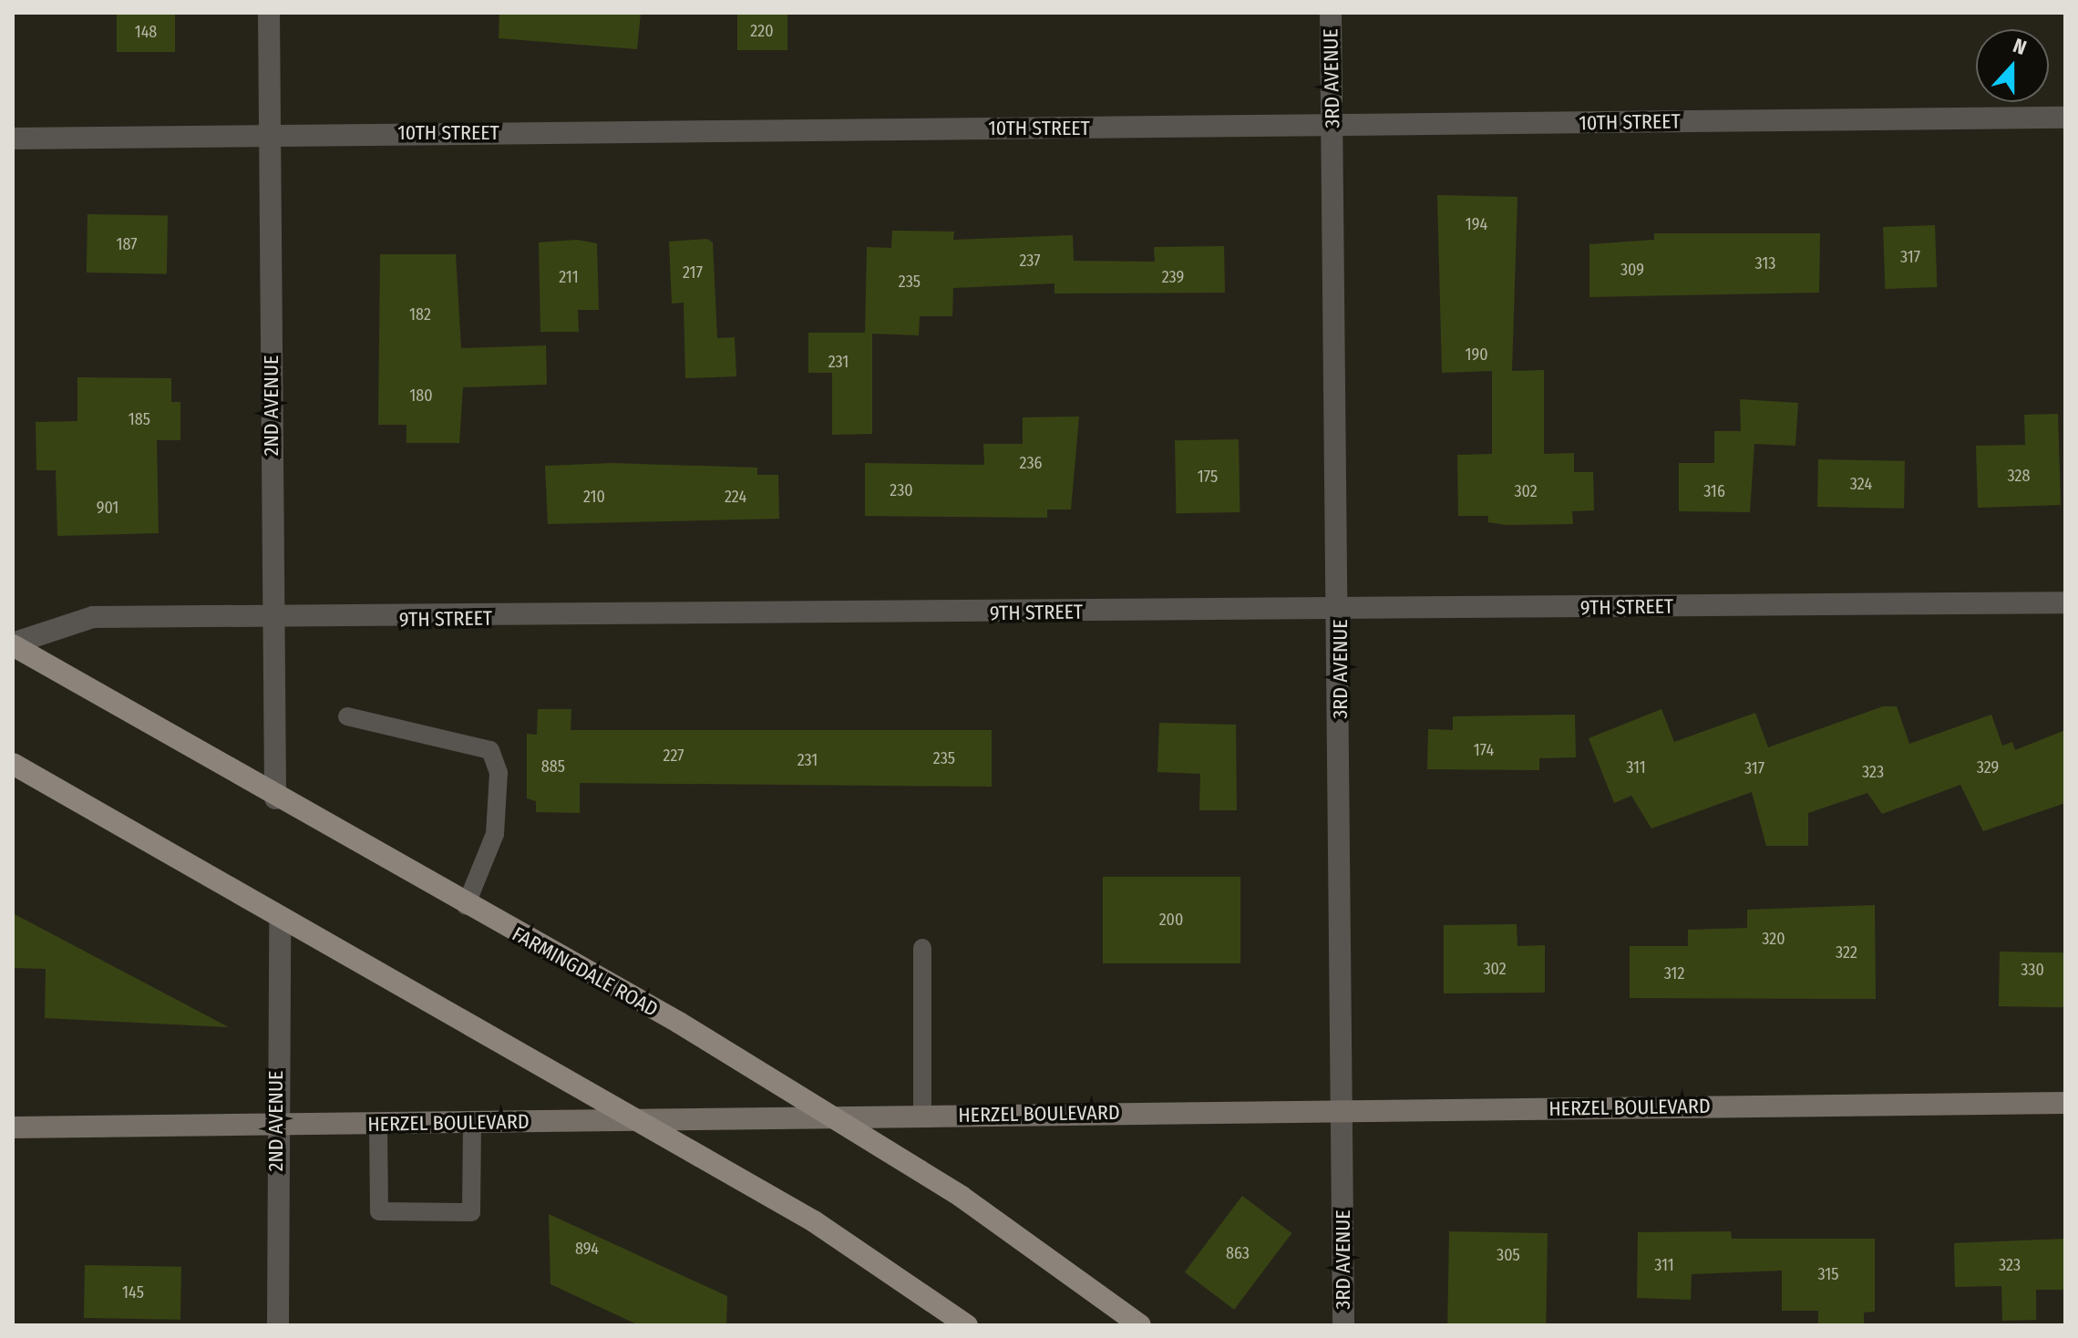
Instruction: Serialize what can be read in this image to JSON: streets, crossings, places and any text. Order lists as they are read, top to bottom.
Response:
{
  "streets": {
    "main road": ["FARMINGDALE ROAD"],
    "street": [
      "3RD AVENUE",
      "10TH STREET",
      "2ND AVENUE",
      "9TH STREET",
      "HERZEL BOULEVARD"
    ]
  },
  "crossings": [
    ["3RD AVENUE", "10TH STREET"],
    ["3RD AVENUE", "9TH STREET"],
    ["3RD AVENUE", "HERZEL BOULEVARD"],
    ["10TH STREET", "2ND AVENUE"],
    ["2ND AVENUE", "9TH STREET"],
    ["2ND AVENUE", "FARMINGDALE ROAD"],
    ["2ND AVENUE", "HERZEL BOULEVARD"],
    ["9TH STREET", "FARMINGDALE ROAD"],
    ["FARMINGDALE ROAD", "HERZEL BOULEVARD"]
  ],
  "house_numbers": [
    "220",
    "148",
    "194",
    "187",
    "317",
    "237",
    "313",
    "309",
    "217",
    "211",
    "239",
    "235",
    "182",
    "190",
    "231",
    "180",
    "185",
    "236",
    "328",
    "175",
    "324",
    "230",
    "302",
    "316",
    "210",
    "224",
    "901",
    "174",
    "227",
    "235",
    "231",
    "885",
    "311",
    "329",
    "317",
    "323",
    "200",
    "320",
    "322",
    "302",
    "330",
    "312",
    "894",
    "863",
    "305",
    "311",
    "323",
    "315",
    "145"
  ],
  "north": "top"
}
